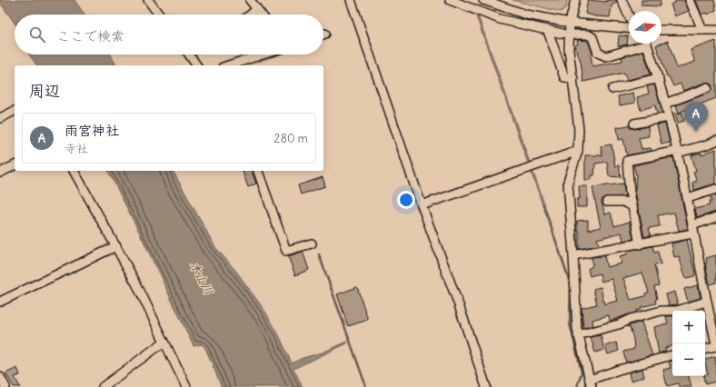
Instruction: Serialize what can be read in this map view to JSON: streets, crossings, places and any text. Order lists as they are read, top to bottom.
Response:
{
  "water": ["木山川"],
  "north": "right",
  "page": {
    "search": "ここで検索",
    "heading": "周辺",
    "pins": "A",
    "list": [
      {
        "mark": "A",
        "name": "雨宮神社",
        "note": "寺社",
        "value": "280 m"
      }
    ],
    "map_buttons": ["+", "−"]
  }
}
